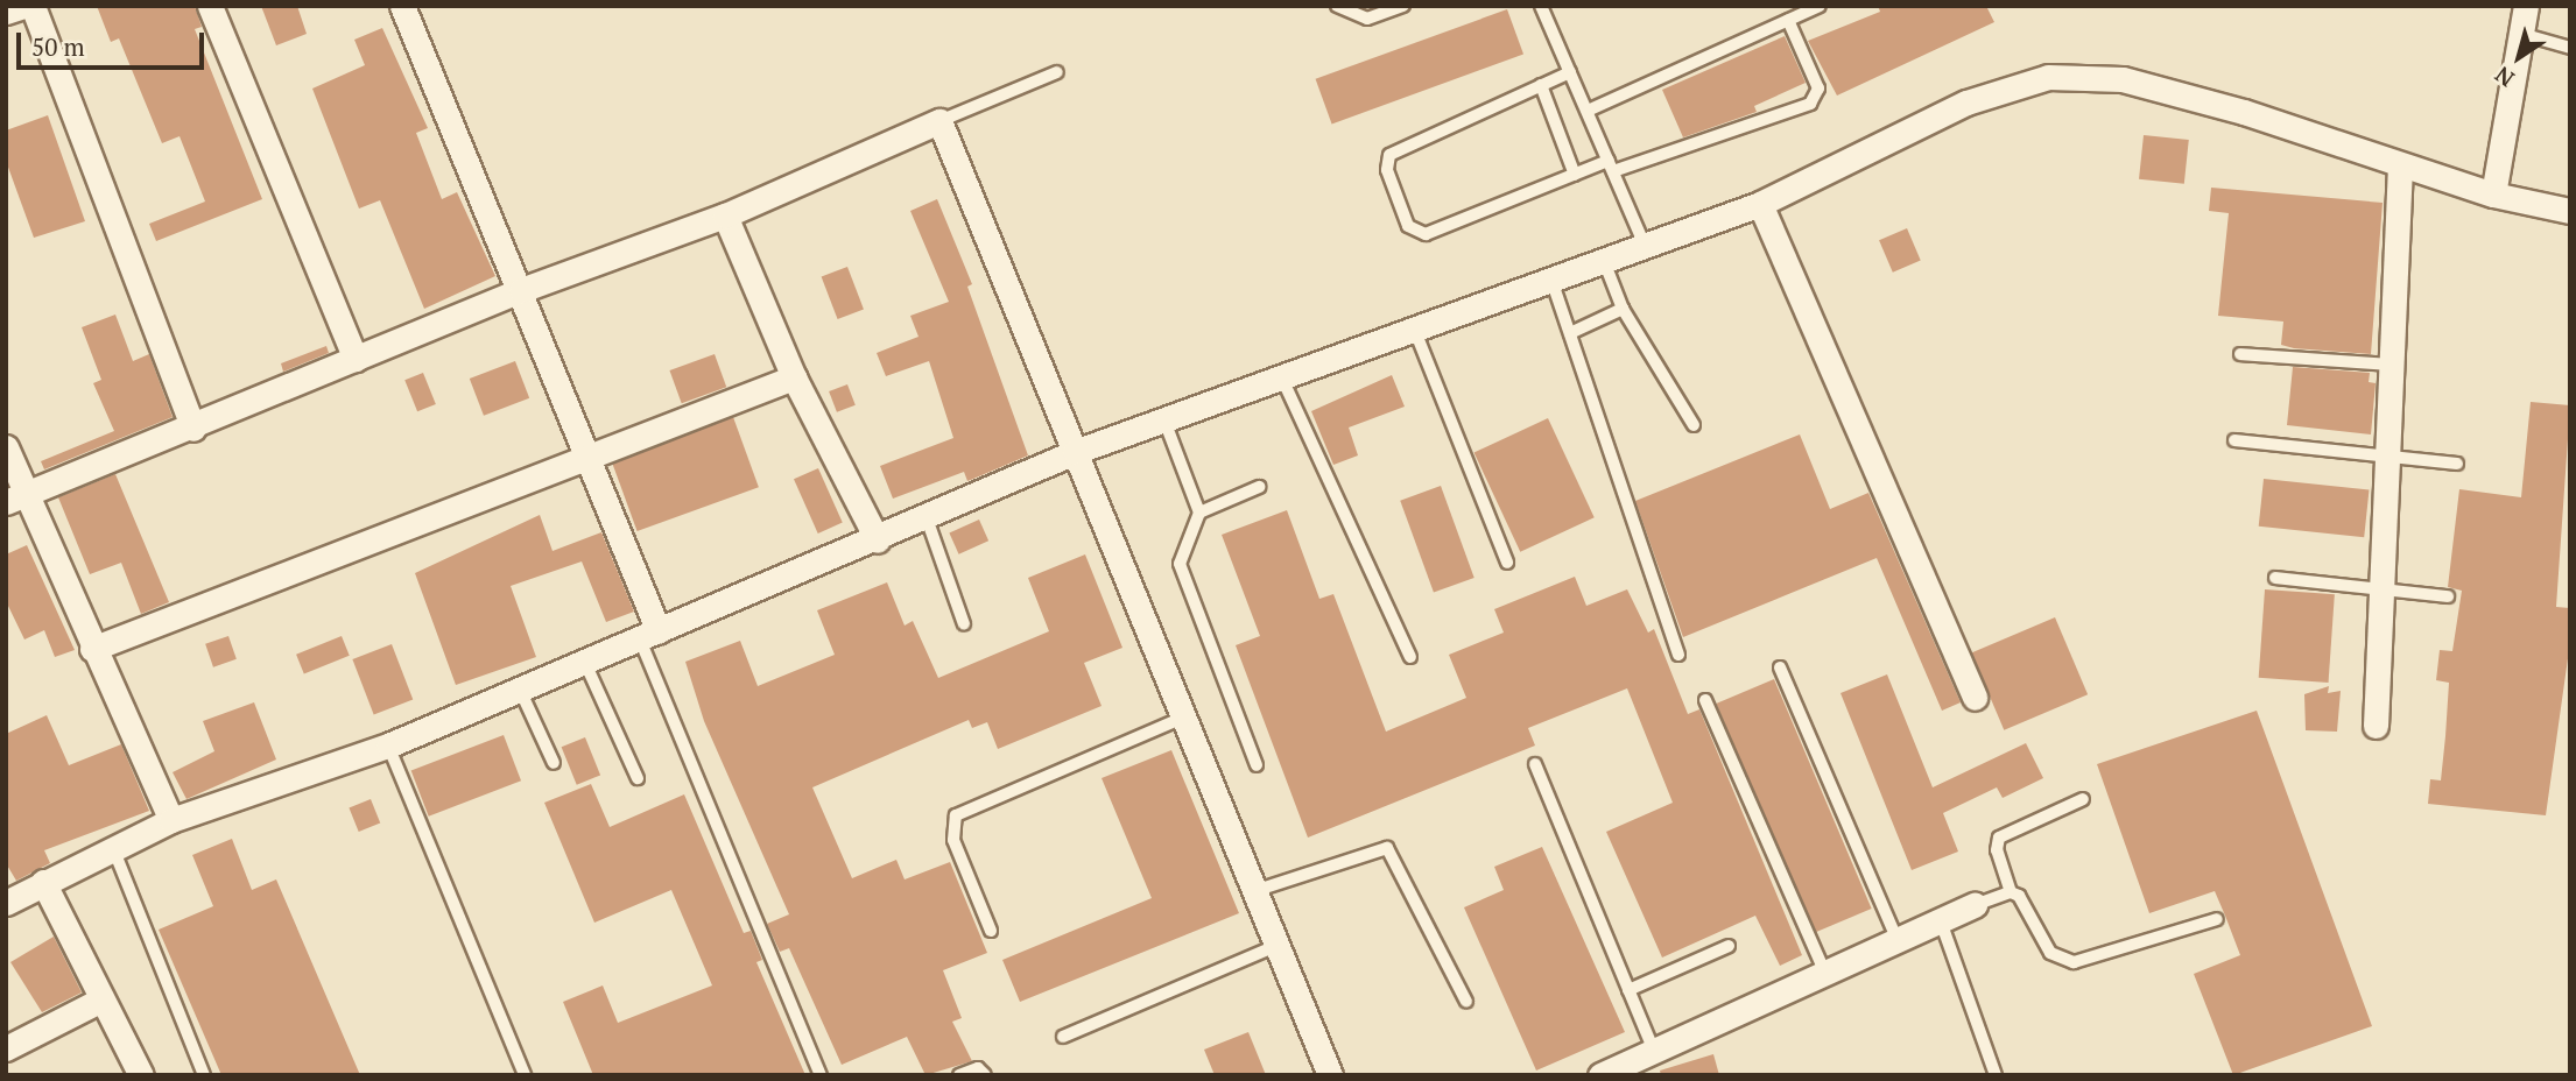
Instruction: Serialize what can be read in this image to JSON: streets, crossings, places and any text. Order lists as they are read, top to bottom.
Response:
{
  "scale_bar": "50 m",
  "north": "bottom left"
}
